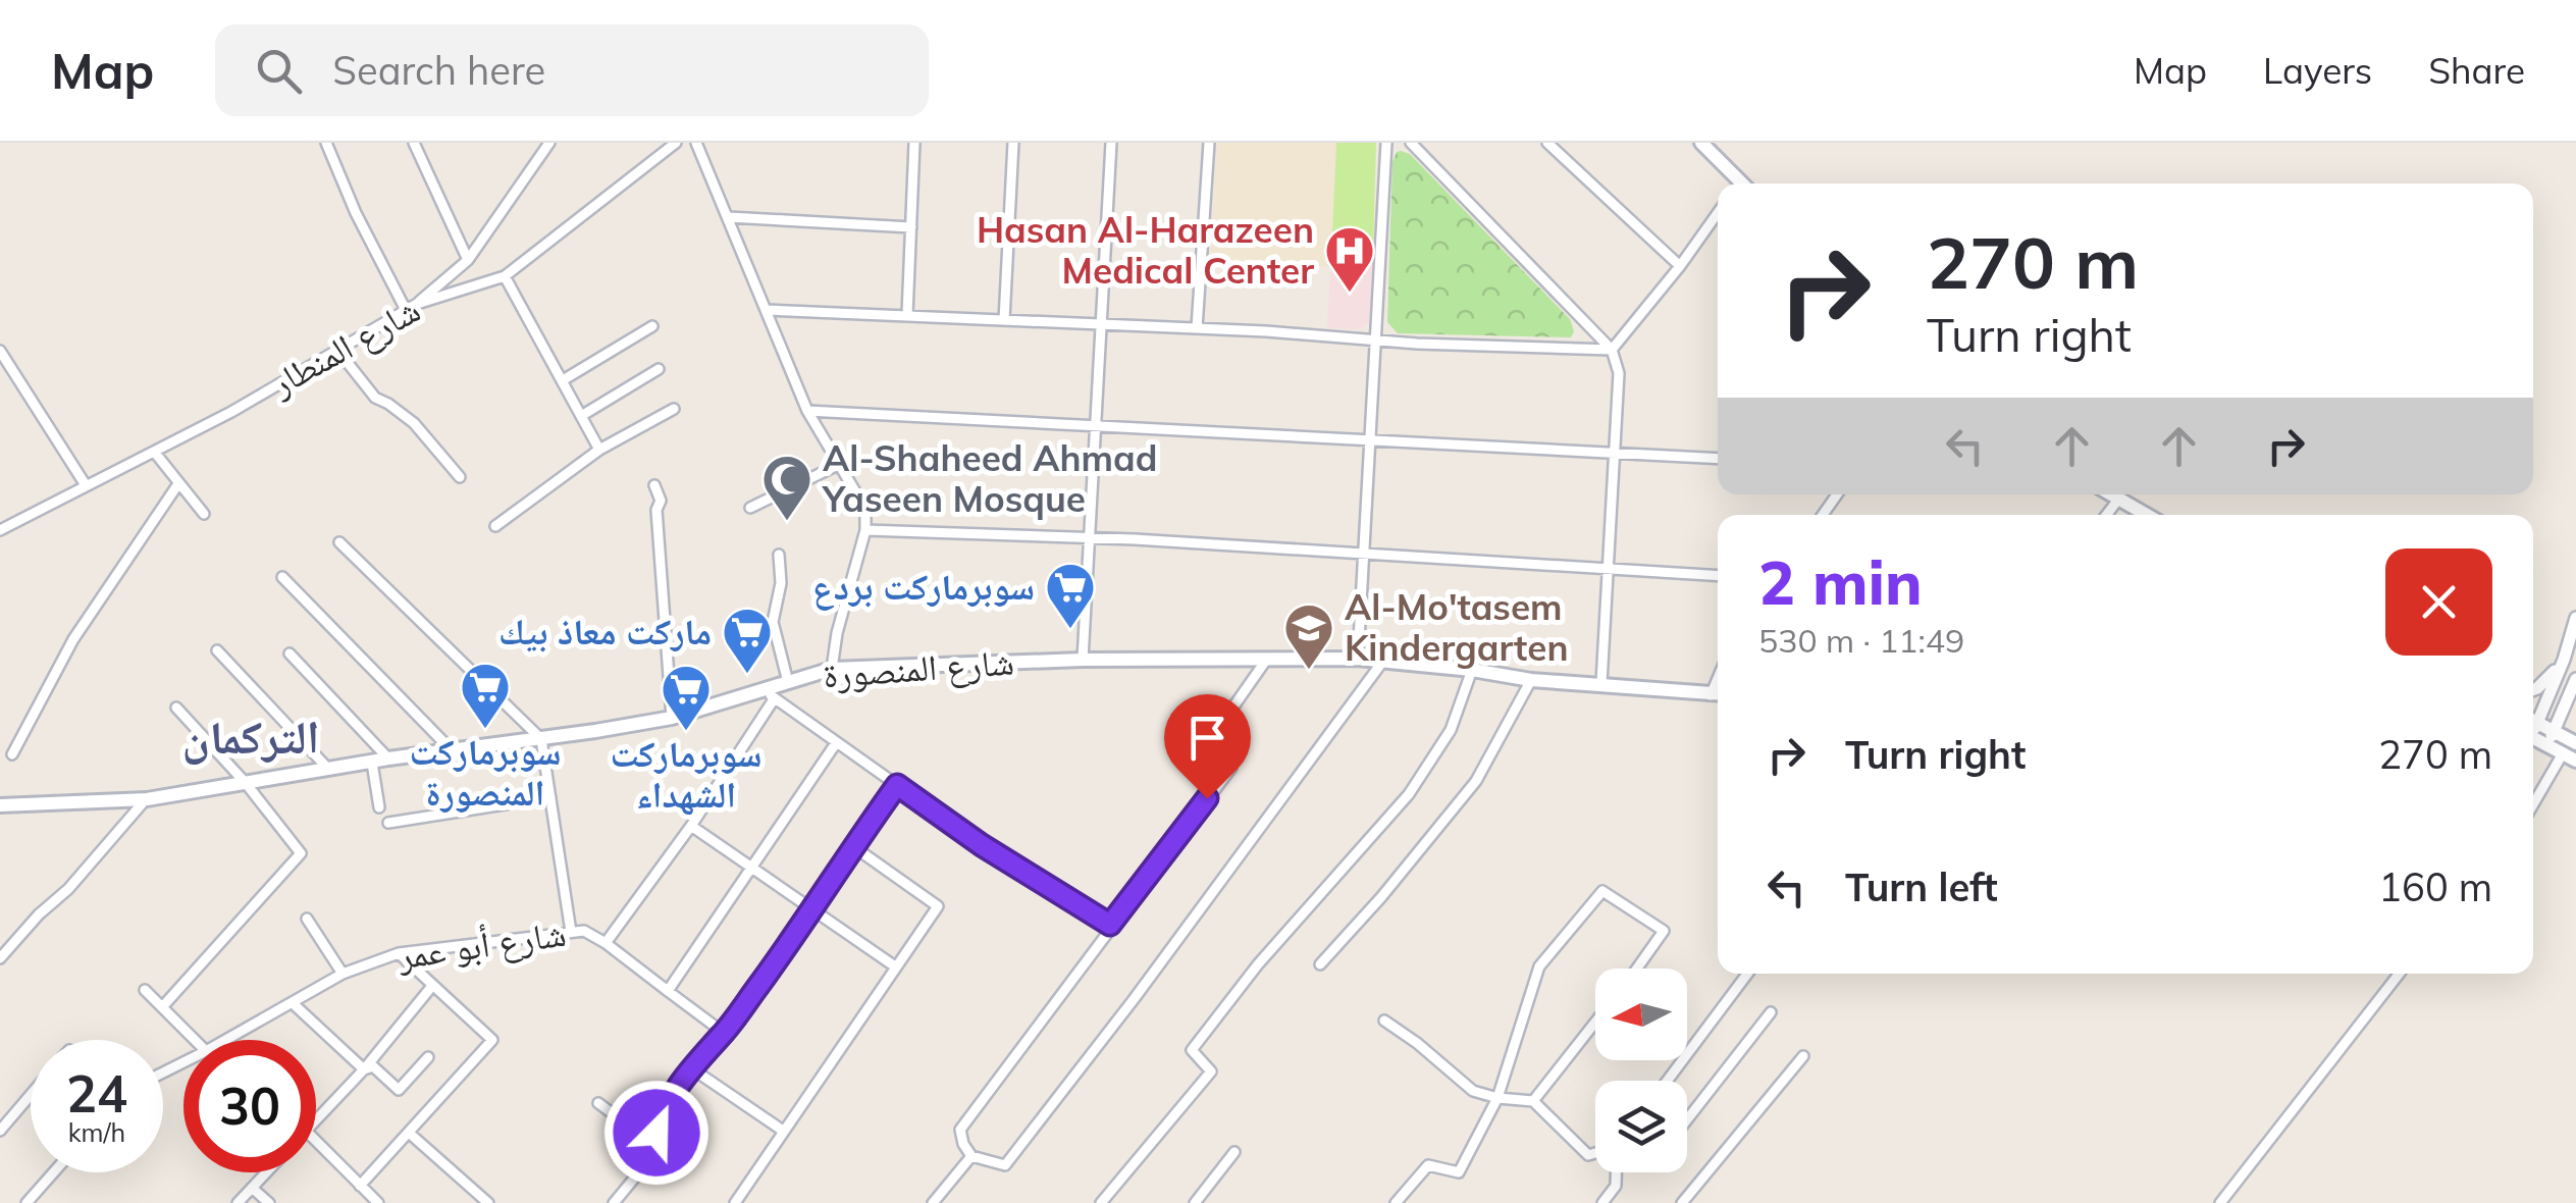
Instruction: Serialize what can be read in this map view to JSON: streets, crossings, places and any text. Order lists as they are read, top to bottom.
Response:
{
  "streets": {
    "main road": ["شارع المنصورة"],
    "street": ["شارع المنطار", "شارع أبو عمر"]
  },
  "districts": ["التركمان"],
  "places": {
    "hospital": ["Hasan Al-Harazeen Medical Center"],
    "mosque": ["Al-Shaheed Ahmad Yaseen Mosque"],
    "supermarket": [
      "سوبرماركت بردع",
      "ماركت معاذ بيك",
      "سوبرماركت المنصورة",
      "سوبرماركت الشهداء"
    ],
    "school or university": ["Al-Mo'tasem Kindergarten"]
  },
  "north": "left",
  "page": {
    "header": "Map",
    "search": "Search here",
    "nav": ["Map", "Layers", "Share"],
    "turn": ["270 m", "Turn right"],
    "heading": ["2 min", "530 m · 11:49"],
    "list": [
      {
        "name": "Turn right",
        "value": "270 m"
      },
      {
        "name": "Turn left",
        "value": "160 m"
      }
    ],
    "speed": "24 km/h",
    "limit": "30"
  }
}
